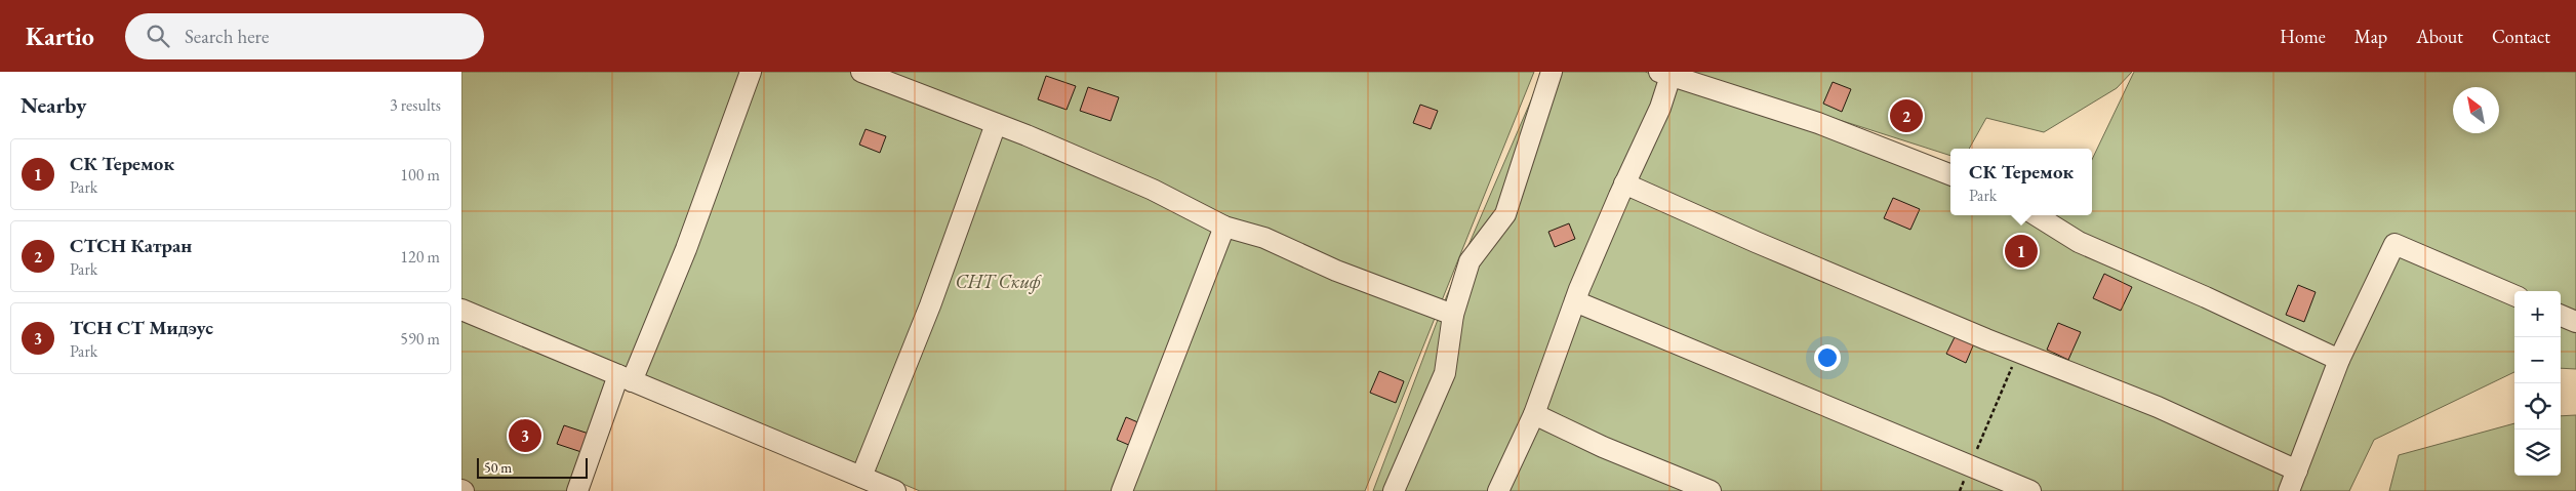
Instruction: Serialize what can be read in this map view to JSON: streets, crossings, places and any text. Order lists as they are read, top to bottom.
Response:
{
  "parks": ["СНТ Скиф"],
  "scale_bar": "50 m",
  "north": "top left",
  "page": {
    "header": "Kartio",
    "search": "Search here",
    "nav": [
      "Home",
      "Map",
      "About",
      "Contact"
    ],
    "heading": ["Nearby", "3 results"],
    "pins": ["2", "1", "3"],
    "list": [
      {
        "mark": "1",
        "name": "СК Теремок",
        "note": "Park",
        "value": "100 m"
      },
      {
        "mark": "2",
        "name": "СТСН Катран",
        "note": "Park",
        "value": "120 m"
      },
      {
        "mark": "3",
        "name": "ТСН СТ Мидэус",
        "note": "Park",
        "value": "590 m"
      }
    ],
    "popup": ["СК Теремок", "Park"],
    "map_buttons": ["+", "−"],
    "scale": "50 m"
  }
}
